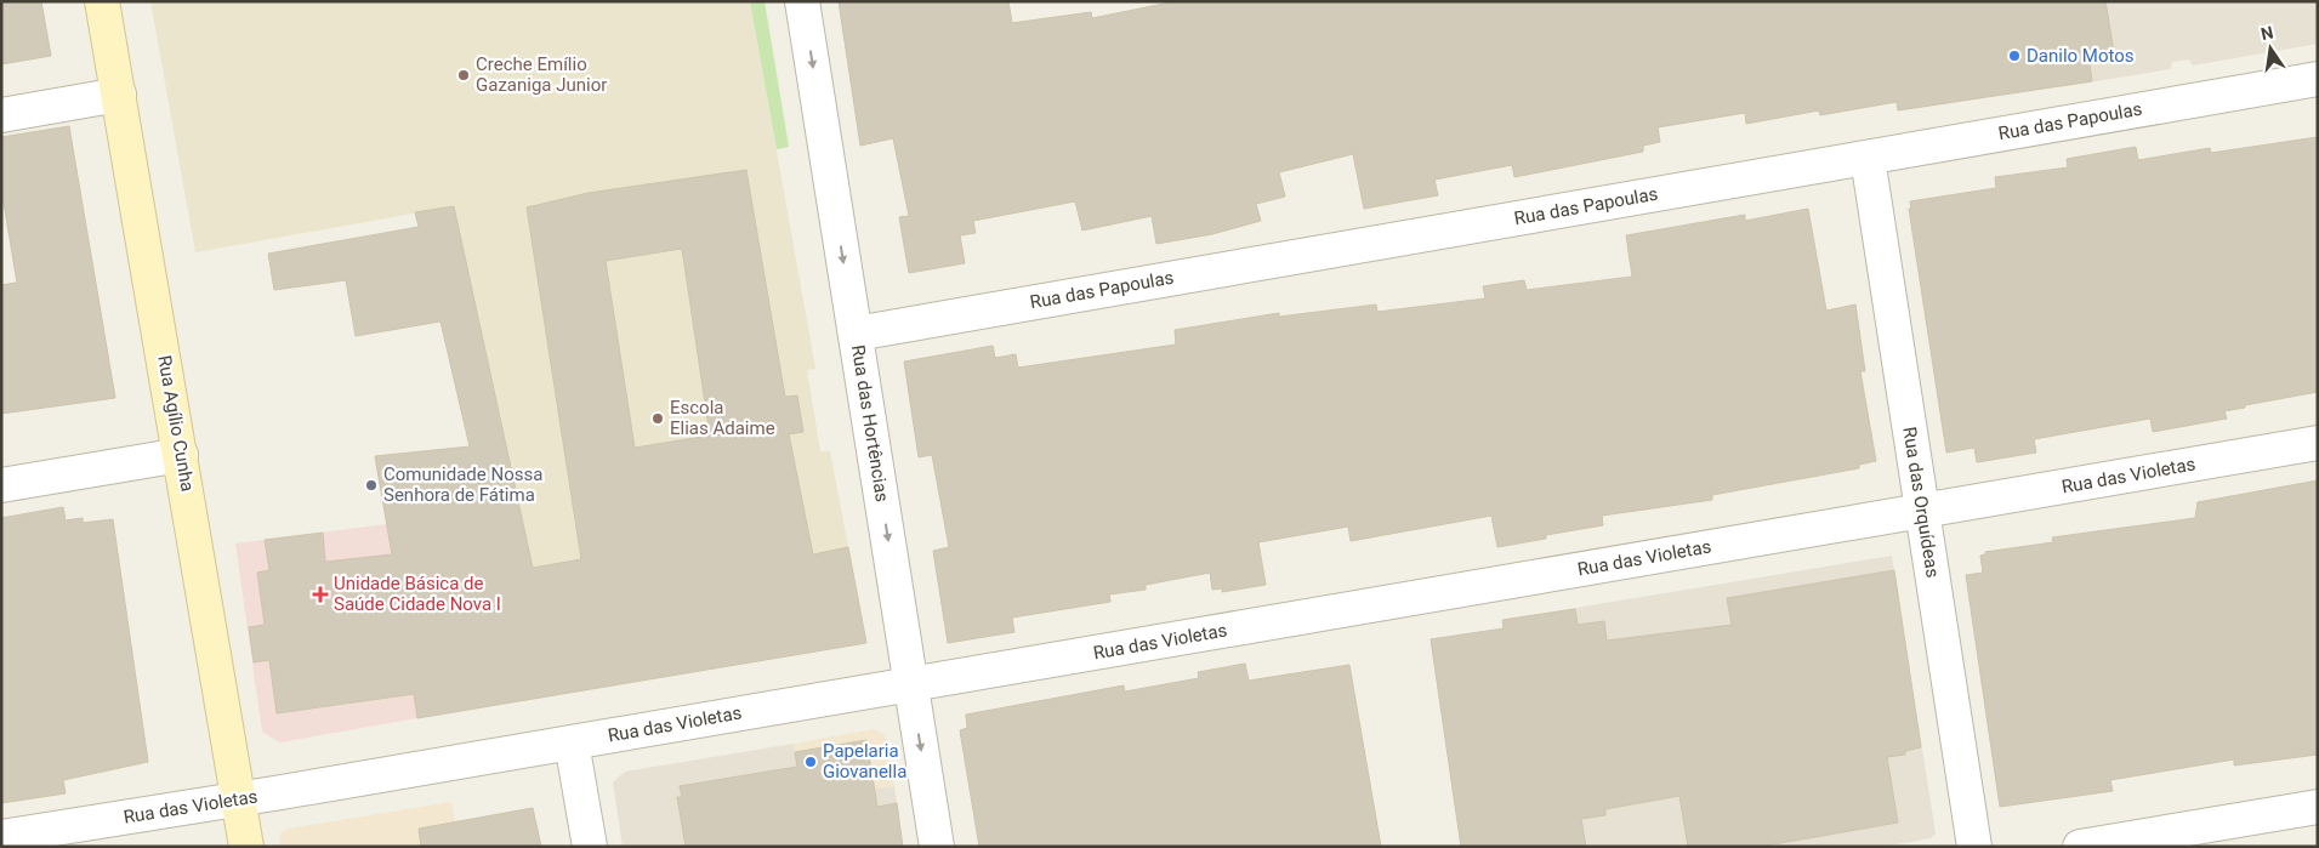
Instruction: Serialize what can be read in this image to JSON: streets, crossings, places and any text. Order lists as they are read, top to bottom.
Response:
{
  "streets": {
    "main road": ["Rua Agílio Cunha"],
    "street": [
      "Rua das Papoulas",
      "Rua das Hortências",
      "Rua das Violetas",
      "Rua das Orquídeas"
    ]
  },
  "crossings": [
    ["Rua das Papoulas", "Rua das Hortências"],
    ["Rua das Papoulas", "Rua das Orquídeas"],
    ["Rua Agílio Cunha", "Rua das Violetas"],
    ["Rua das Hortências", "Rua das Violetas"],
    ["Rua das Violetas", "Rua das Orquídeas"]
  ],
  "one_way": ["Rua das Hortências"],
  "places": {
    "other": [
      "Danilo Motos",
      "Creche Emílio Gazaniga Junior",
      "Escola Elias Adaime",
      "Comunidade Nossa Senhora de Fátima",
      "Papelaria Giovanella"
    ],
    "health": ["Unidade Básica de Saúde Cidade Nova I"]
  },
  "north": "top"
}
